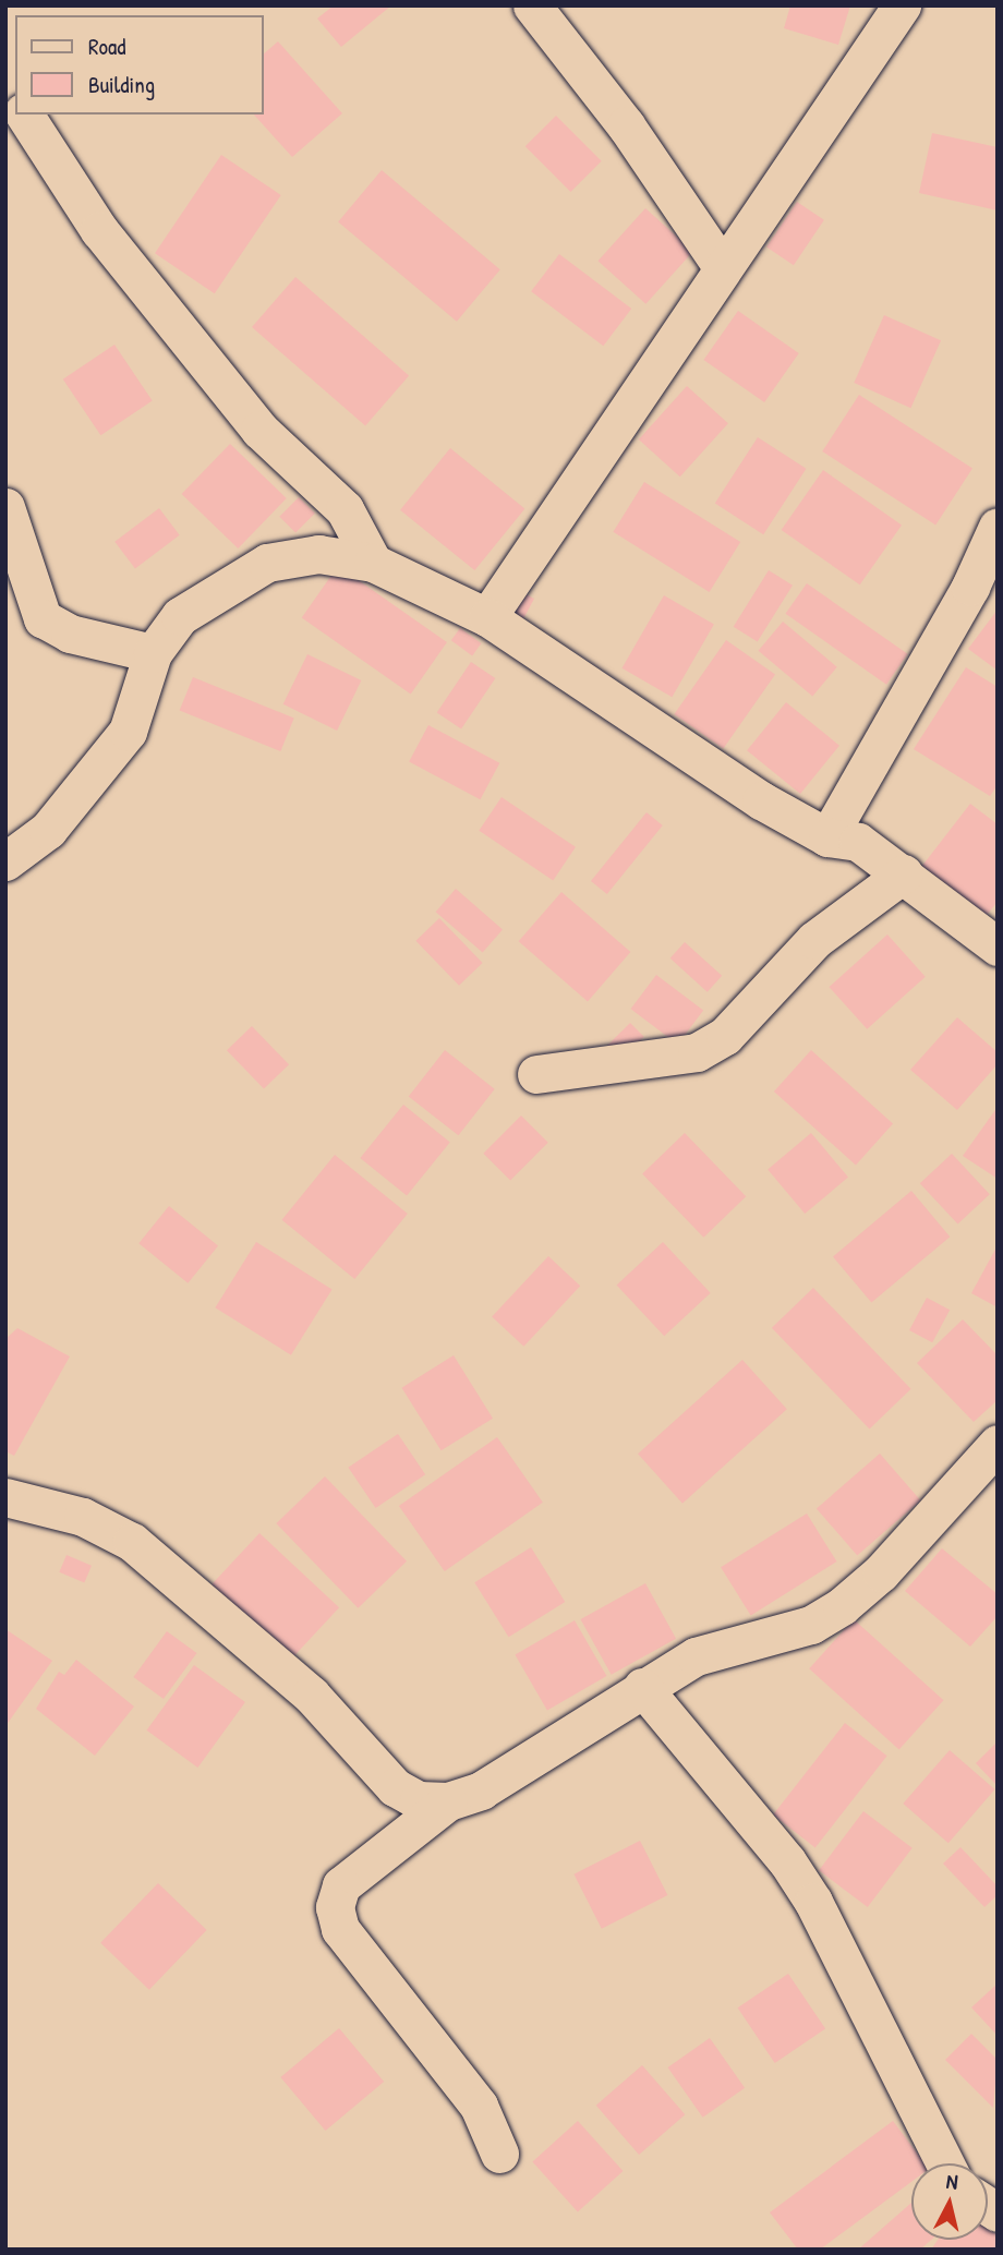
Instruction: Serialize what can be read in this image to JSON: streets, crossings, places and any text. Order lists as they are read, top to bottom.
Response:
{
  "legend": ["Road", "Building"],
  "north": "top"
}
